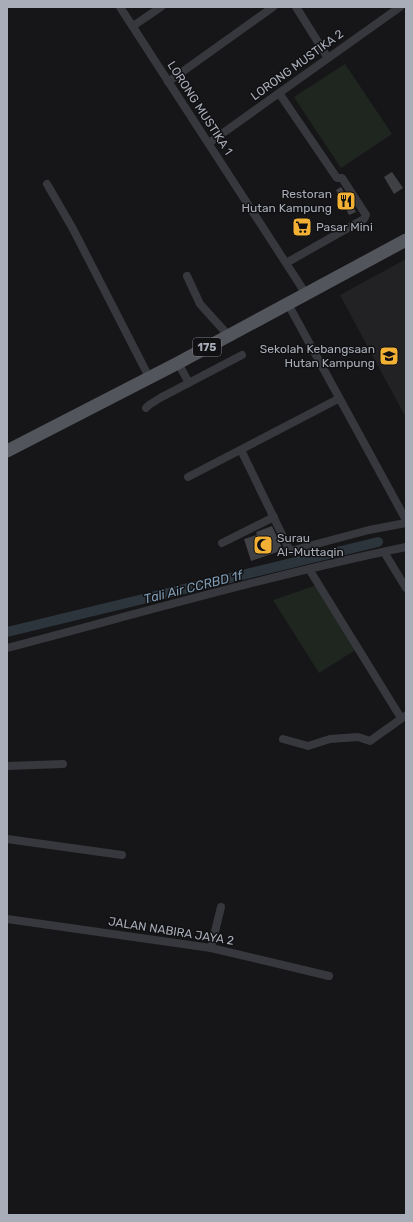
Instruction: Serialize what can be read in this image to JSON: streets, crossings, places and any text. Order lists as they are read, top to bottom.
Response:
{
  "streets": {
    "main road": ["175"],
    "street": ["LORONG MUSTIKA 2", "LORONG MUSTIKA 1", "JALAN NABIRA JAYA 2"]
  },
  "crossings": [
    ["LORONG MUSTIKA 2", "LORONG MUSTIKA 1"],
    ["LORONG MUSTIKA 1", "175"]
  ],
  "water": ["Tali Air CCRBD 1f"],
  "places": {
    "restaurant": ["Restoran Hutan Kampung"],
    "supermarket": ["Pasar Mini"],
    "school or university": ["Sekolah Kebangsaan Hutan Kampung"],
    "mosque": ["Surau Al-Muttaqin"]
  }
}
